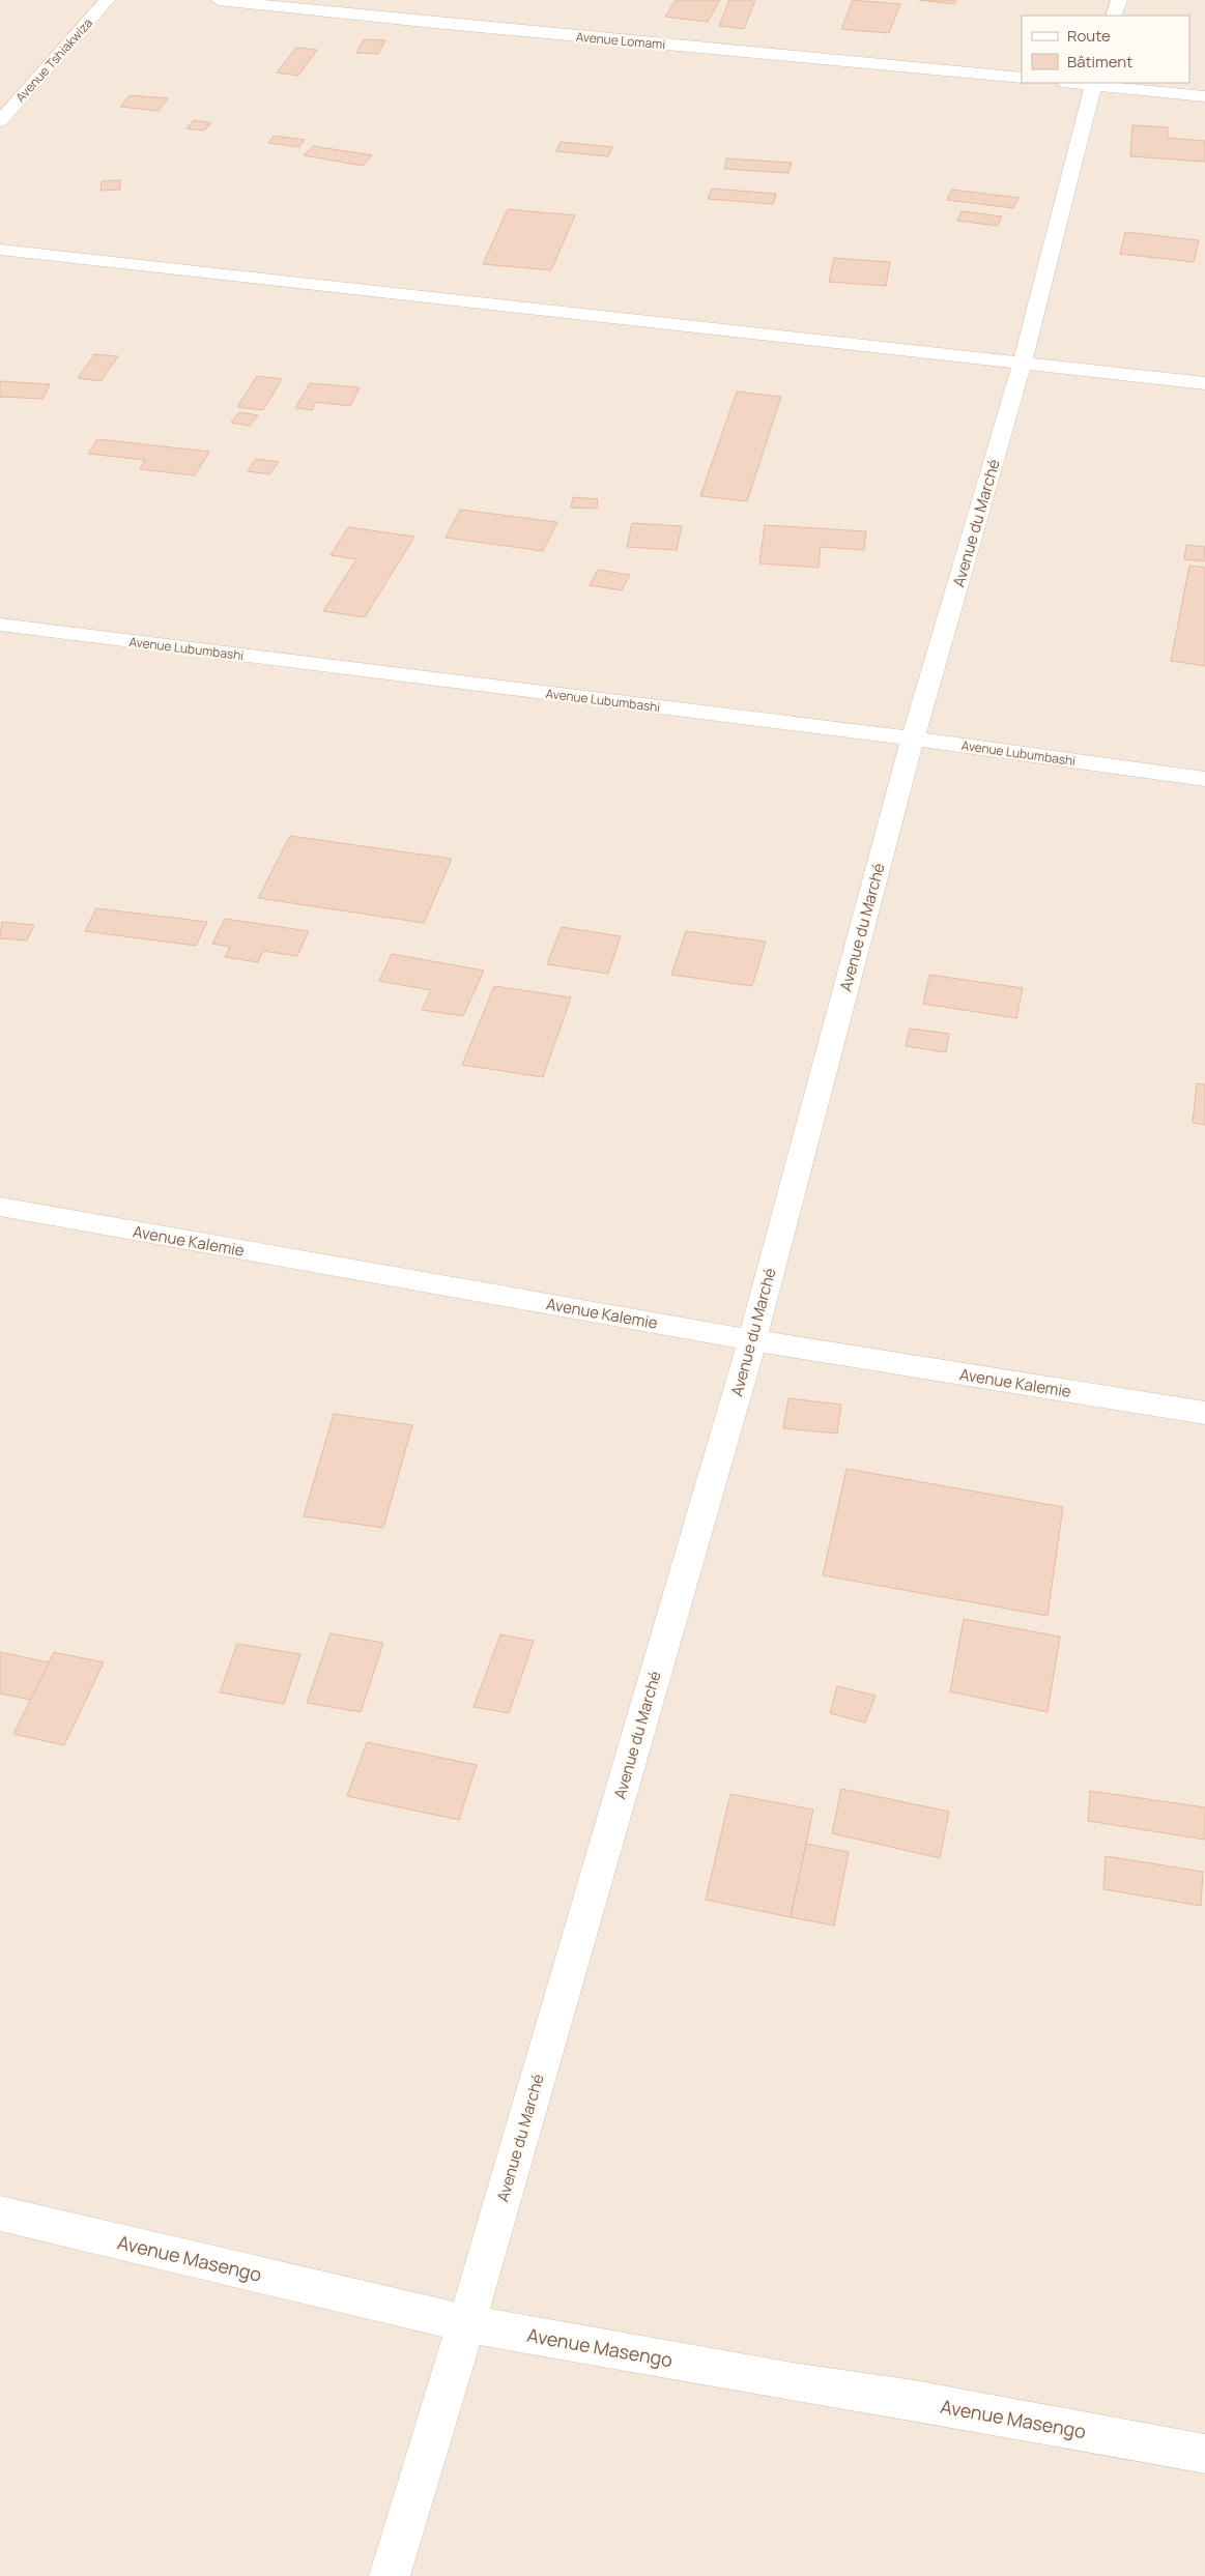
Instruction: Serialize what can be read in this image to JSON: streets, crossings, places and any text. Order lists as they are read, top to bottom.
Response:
{
  "streets": {
    "street": [
      "Avenue Lomami",
      "Avenue Tshiakwiza",
      "Avenue du Marché",
      "Avenue Lubumbashi",
      "Avenue Kalemie",
      "Avenue Masengo"
    ]
  },
  "crossings": [
    ["Avenue du Marché", "Avenue Lubumbashi"],
    ["Avenue du Marché", "Avenue Kalemie"],
    ["Avenue du Marché", "Avenue Masengo"]
  ],
  "legend": ["Route", "Bâtiment"]
}
